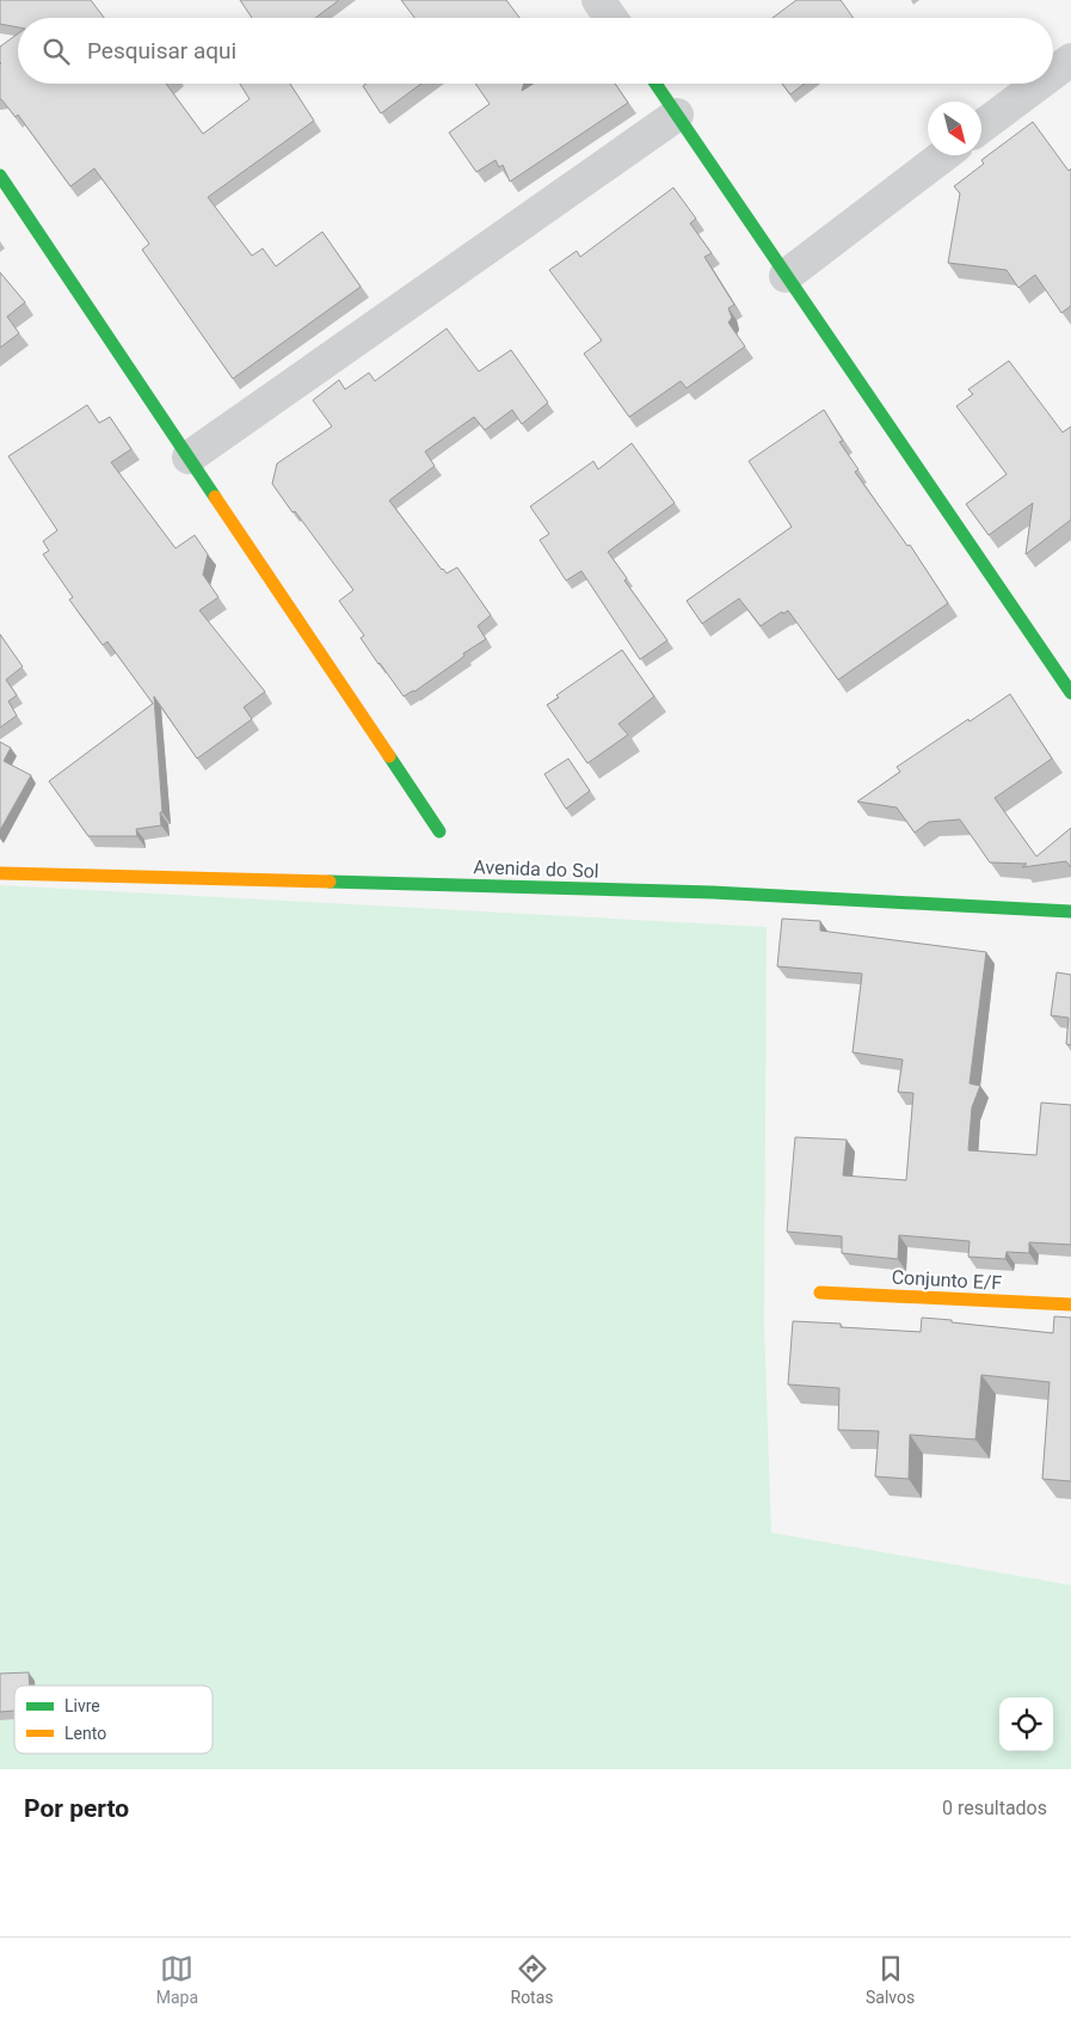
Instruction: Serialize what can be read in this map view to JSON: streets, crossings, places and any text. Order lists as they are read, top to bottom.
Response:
{
  "streets": {
    "street": ["Avenida do Sol", "Conjunto E/F"]
  },
  "legend": ["Livre", "Lento"],
  "north": "bottom right",
  "page": {
    "search": "Pesquisar aqui",
    "heading": ["Por perto", "0 resultados"],
    "nav": ["Mapa", "Rotas", "Salvos"]
  }
}
